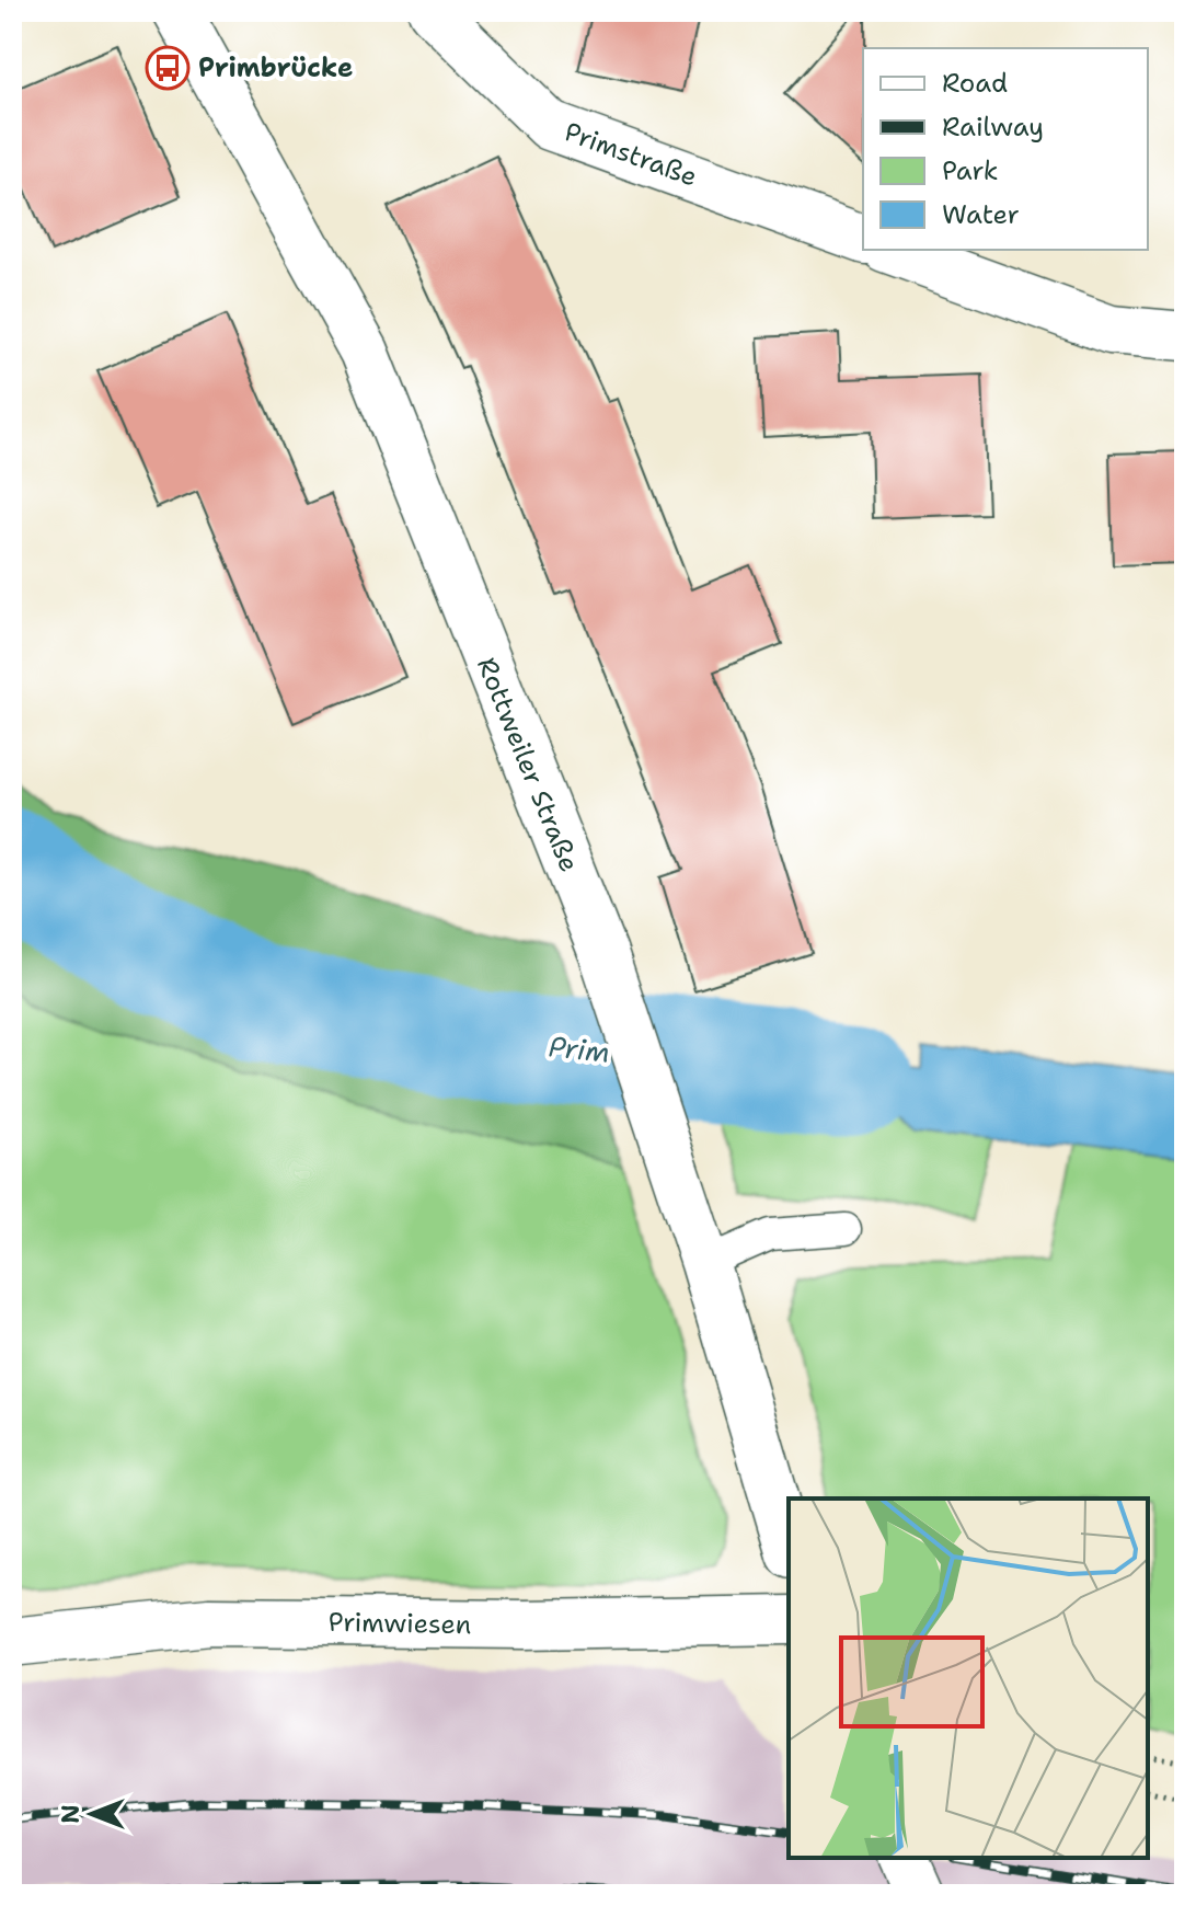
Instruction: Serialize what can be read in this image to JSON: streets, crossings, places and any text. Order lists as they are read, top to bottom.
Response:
{
  "streets": {
    "street": ["Primstraße", "Rottweiler Straße", "Primwiesen"]
  },
  "water": ["Prim"],
  "places": {
    "bus stop": ["Primbrücke"]
  },
  "legend": [
    "Road",
    "Railway",
    "Park",
    "Water"
  ],
  "north": "left"
}
